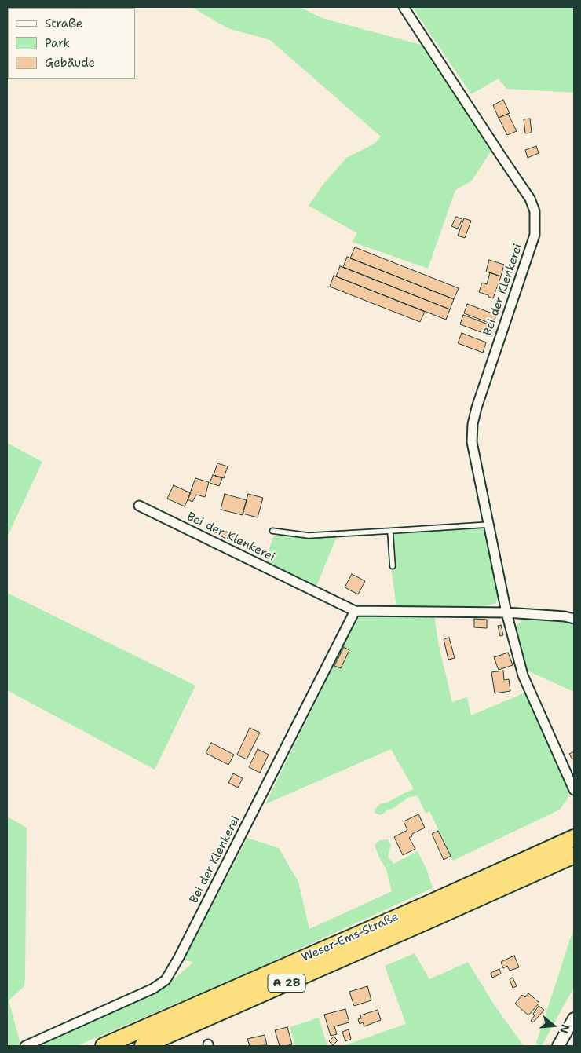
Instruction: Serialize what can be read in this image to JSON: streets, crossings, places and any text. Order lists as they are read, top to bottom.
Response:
{
  "streets": {
    "highway": ["Weser-Ems-Straße", "A 28"],
    "street": ["Bei der Klenkerei"]
  },
  "legend": ["Straße", "Park", "Gebäude"],
  "north": "right"
}
